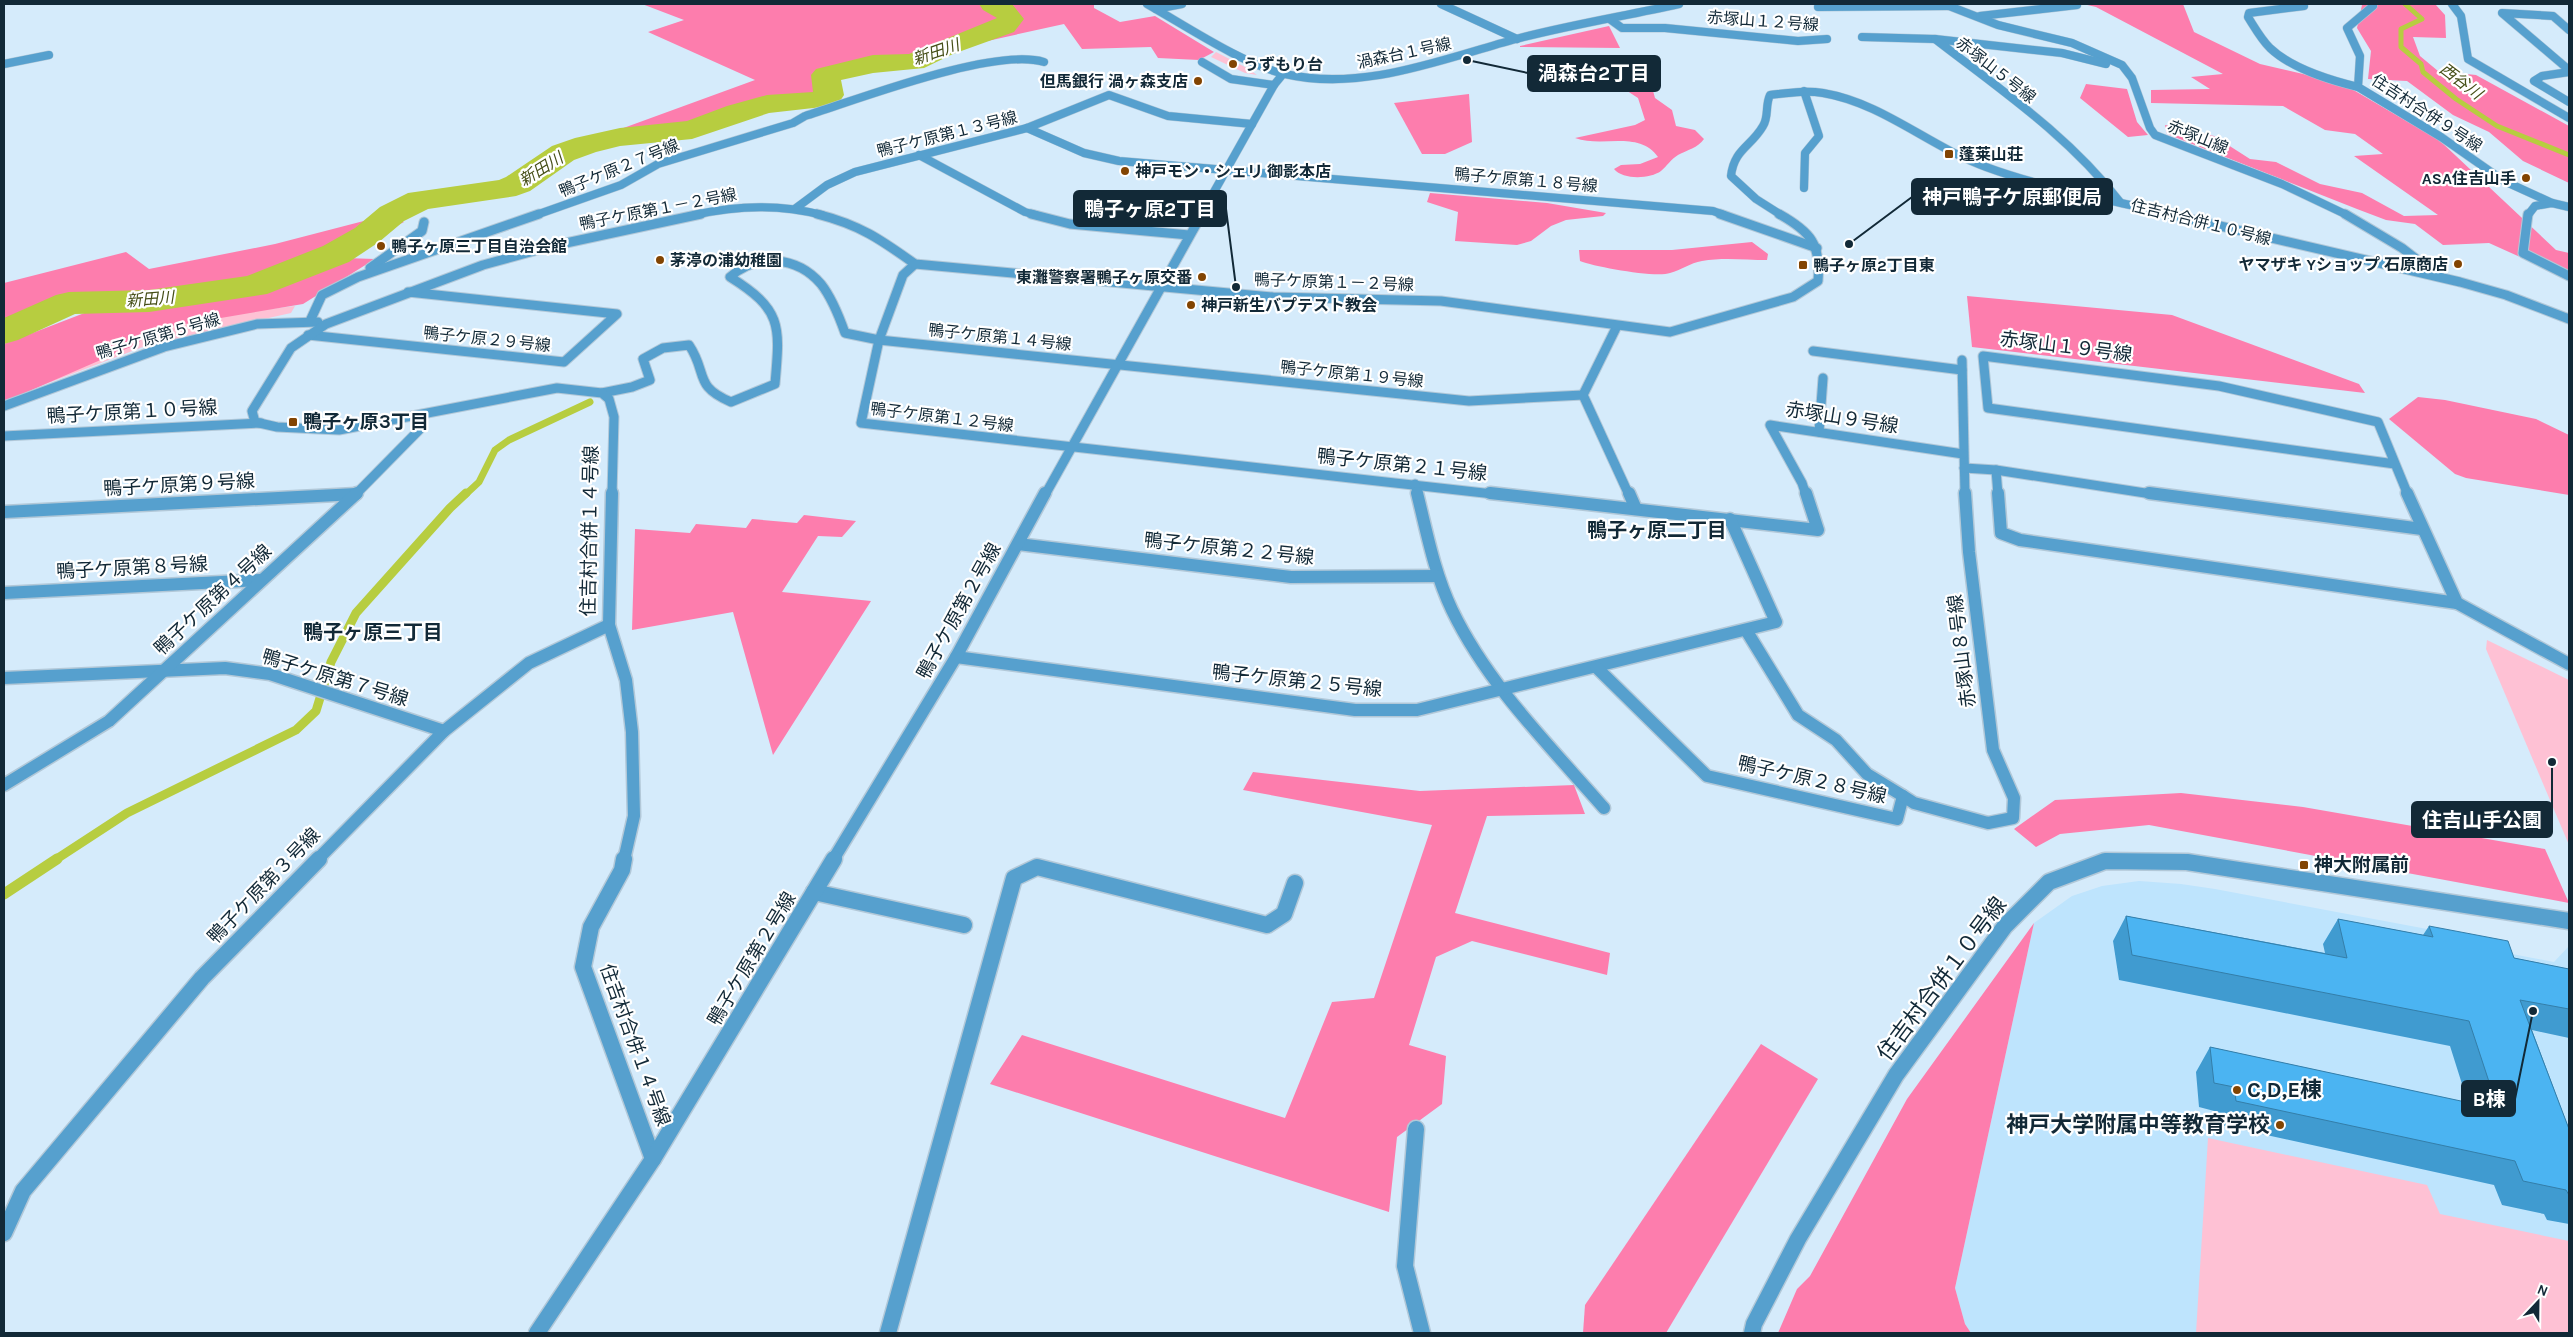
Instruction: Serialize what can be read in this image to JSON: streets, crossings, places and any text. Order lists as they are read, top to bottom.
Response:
{
  "streets": {
    "street": [
      "赤塚山１２号線",
      "渦森台１号線",
      "赤塚山５号線",
      "住吉村合併９号線",
      "鴨子ケ原第１３号線",
      "赤塚山線",
      "鴨子ケ原２７号線",
      "鴨子ケ原第１８号線",
      "鴨子ケ原第１－２号線",
      "住吉村合併１０号線",
      "鴨子ケ原第５号線",
      "鴨子ケ原第１４号線",
      "鴨子ケ原２９号線",
      "赤塚山１９号線",
      "鴨子ケ原第１９号線",
      "鴨子ケ原第１０号線",
      "鴨子ケ原第１２号線",
      "赤塚山９号線",
      "鴨子ケ原第２１号線",
      "鴨子ケ原第９号線",
      "住吉村合併１４号線",
      "鴨子ケ原第２２号線",
      "鴨子ケ原第８号線",
      "鴨子ケ原第４号線",
      "鴨子ケ原第２号線",
      "赤塚山８号線",
      "鴨子ケ原第７号線",
      "鴨子ケ原第２５号線",
      "鴨子ケ原２８号線",
      "鴨子ケ原第３号線"
    ]
  },
  "crossings": [
    ["赤塚山１２号線", "渦森台１号線"],
    ["渦森台１号線", "鴨子ケ原第２号線"],
    ["赤塚山５号線", "赤塚山線"],
    ["赤塚山５号線", "住吉村合併１０号線"],
    ["鴨子ケ原第１３号線", "鴨子ケ原第１８号線"],
    ["鴨子ケ原第１３号線", "鴨子ケ原第１－２号線"],
    ["鴨子ケ原第１３号線", "鴨子ケ原第２号線"],
    ["赤塚山線", "住吉村合併１０号線"],
    ["鴨子ケ原２７号線", "鴨子ケ原第５号線"],
    ["鴨子ケ原第１８号線", "鴨子ケ原第１－２号線"],
    ["鴨子ケ原第１８号線", "鴨子ケ原第２号線"],
    ["鴨子ケ原第１－２号線", "鴨子ケ原第５号線"],
    ["鴨子ケ原第１－２号線", "鴨子ケ原２９号線"],
    ["鴨子ケ原第１－２号線", "鴨子ケ原第１２号線"],
    ["鴨子ケ原第１－２号線", "鴨子ケ原第２号線"],
    ["鴨子ケ原第１４号線", "鴨子ケ原第１９号線"],
    ["鴨子ケ原第１４号線", "鴨子ケ原第１２号線"],
    ["鴨子ケ原第１４号線", "住吉村合併１４号線"],
    ["鴨子ケ原第１４号線", "鴨子ケ原第２号線"],
    ["鴨子ケ原第１９号線", "鴨子ケ原第２号線"],
    ["鴨子ケ原第１２号線", "鴨子ケ原第２１号線"],
    ["鴨子ケ原第１２号線", "鴨子ケ原第２号線"],
    ["赤塚山９号線", "鴨子ケ原第２１号線"],
    ["赤塚山９号線", "赤塚山８号線"],
    ["赤塚山９号線", "鴨子ケ原第２５号線"],
    ["鴨子ケ原第２１号線", "鴨子ケ原第２号線"],
    ["鴨子ケ原第２１号線", "鴨子ケ原第２５号線"],
    ["鴨子ケ原第９号線", "鴨子ケ原第４号線"],
    ["住吉村合併１４号線", "鴨子ケ原第２号線"],
    ["住吉村合併１４号線", "鴨子ケ原第３号線"],
    ["鴨子ケ原第２２号線", "鴨子ケ原第２号線"],
    ["鴨子ケ原第８号線", "鴨子ケ原第４号線"],
    ["鴨子ケ原第４号線", "鴨子ケ原第７号線"],
    ["鴨子ケ原第２号線", "鴨子ケ原第２５号線"],
    ["赤塚山８号線", "鴨子ケ原２８号線"],
    ["鴨子ケ原第７号線", "鴨子ケ原第３号線"],
    ["鴨子ケ原第２５号線", "鴨子ケ原２８号線"]
  ],
  "districts": ["鴨子ヶ原二丁目", "鴨子ヶ原三丁目"],
  "water": ["新田川", "西谷川"],
  "places": {
    "other": [
      "渦森台2丁目",
      "うずもり台",
      "但馬銀行 渦ヶ森支店",
      "神戸モン・シェリ 御影本店",
      "ASA住吉山手",
      "神戸鴨子ケ原郵便局",
      "鴨子ヶ原三丁目自治会館",
      "茅渟の浦幼稚園",
      "ヤマザキ Yショップ 石原商店",
      "東灘警察署鴨子ヶ原交番",
      "鴨子ヶ原2丁目",
      "神戸新生バプテスト教会",
      "住吉山手公園",
      "B棟",
      "C,D,E棟",
      "神戸大学附属中等教育学校"
    ],
    "transit": [
      "蓬莱山荘",
      "鴨子ヶ原2丁目東",
      "鴨子ヶ原3丁目",
      "神大附属前"
    ]
  },
  "north": "top"
}
